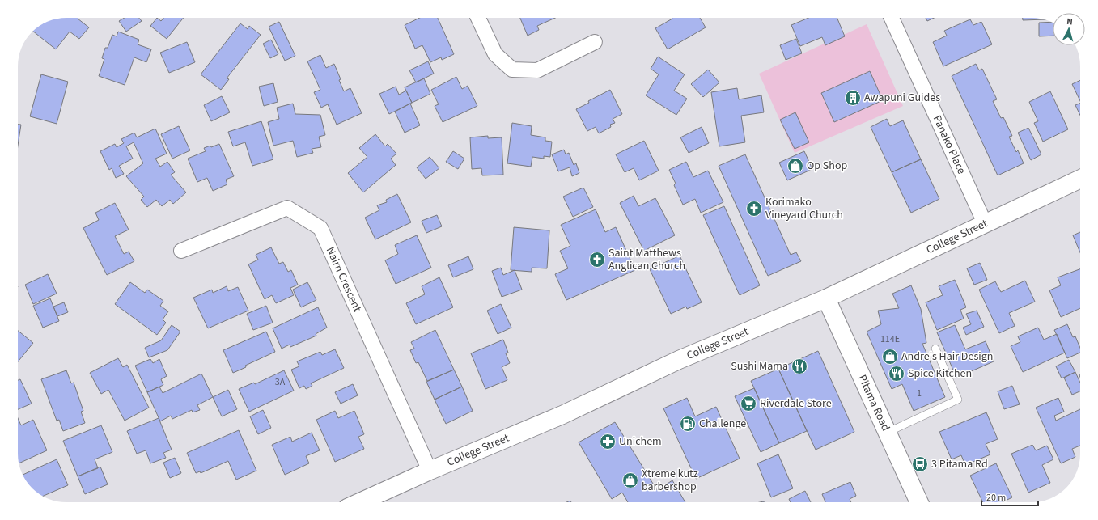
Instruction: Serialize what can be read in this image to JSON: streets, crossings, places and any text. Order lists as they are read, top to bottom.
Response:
{
  "streets": {
    "main road": ["College Street", "Pitama Road"],
    "street": ["Panako Place", "Nairn Crescent"]
  },
  "crossings": [
    ["Panako Place", "College Street"],
    ["College Street", "Nairn Crescent"],
    ["College Street", "Pitama Road"]
  ],
  "places": {
    "building": ["Awapuni Guides"],
    "shop": ["Op Shop", "Andre's Hair Design", "Xtreme kutz barbershop"],
    "church": ["Korimako Vineyard Church", "Saint Matthews Anglican Church"],
    "restaurant": ["Sushi Mama", "Spice Kitchen"],
    "supermarket": ["Riverdale Store"],
    "fuel station": ["Challenge"],
    "pharmacy": ["Unichem"],
    "bus stop": ["3 Pitama Rd"]
  },
  "house_numbers": ["114E", "3A", "1"],
  "scale_bar": "20 m",
  "north": "top"
}
